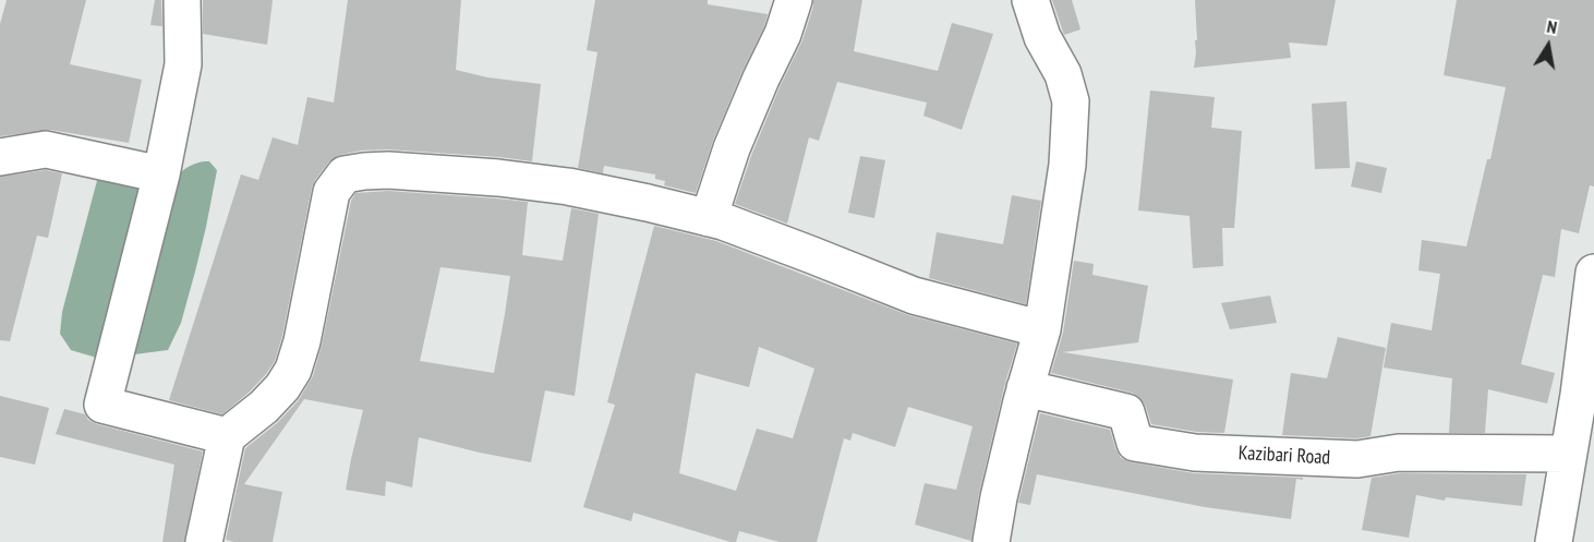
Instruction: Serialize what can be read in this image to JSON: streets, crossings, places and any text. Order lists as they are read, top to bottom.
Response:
{
  "streets": {
    "street": ["Kazibari Road"]
  },
  "north": "top"
}
